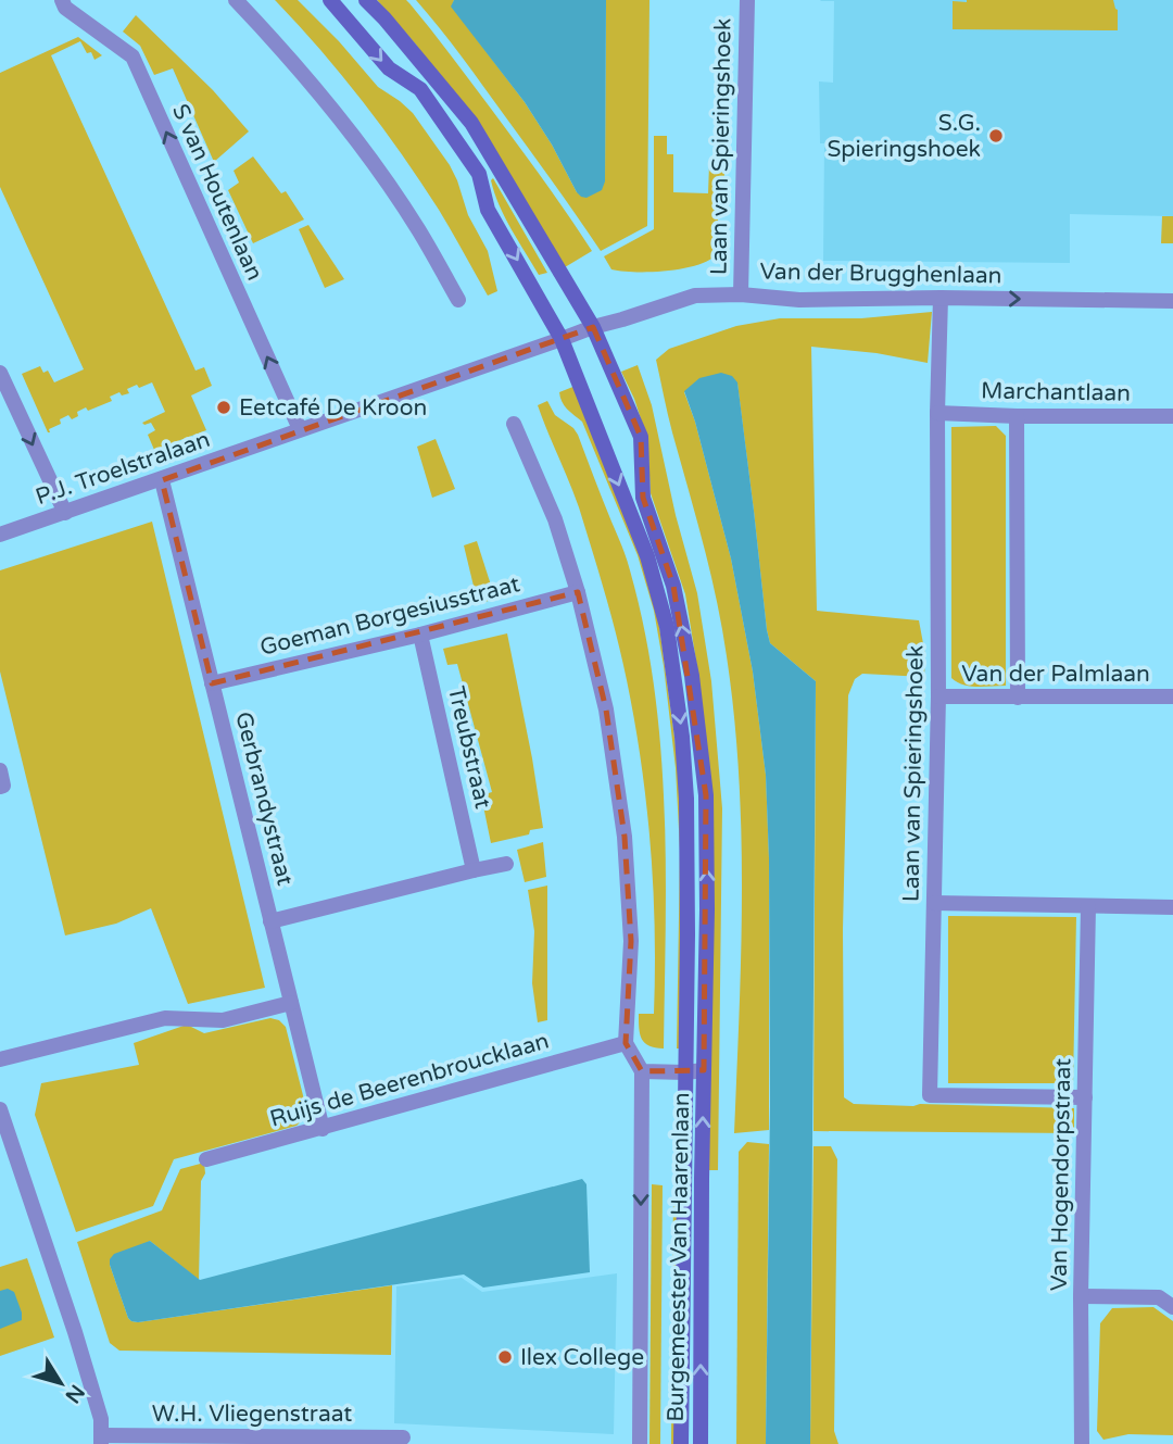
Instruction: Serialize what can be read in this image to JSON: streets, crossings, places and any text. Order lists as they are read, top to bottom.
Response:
{
  "streets": {
    "main road": ["Burgemeester Van Haarenlaan"],
    "street": [
      "Laan van Spieringshoek",
      "S van Houtenlaan",
      "Van der Brugghenlaan",
      "Marchantlaan",
      "P.J. Troelstralaan",
      "Goeman Borgesiusstraat",
      "Van der Palmlaan",
      "Treubstraat",
      "Gerbrandystraat",
      "Ruijs de Beerenbroucklaan",
      "Van Hogendorpstraat",
      "W.H. Vliegenstraat"
    ]
  },
  "crossings": [
    ["Laan van Spieringshoek", "Van der Brugghenlaan"],
    ["Laan van Spieringshoek", "Marchantlaan"],
    ["Laan van Spieringshoek", "Van der Palmlaan"],
    ["Laan van Spieringshoek", "Van Hogendorpstraat"],
    ["S van Houtenlaan", "P.J. Troelstralaan"],
    ["Van der Brugghenlaan", "Burgemeester Van Haarenlaan"],
    ["P.J. Troelstralaan", "Gerbrandystraat"],
    ["P.J. Troelstralaan", "Burgemeester Van Haarenlaan"],
    ["Goeman Borgesiusstraat", "Treubstraat"],
    ["Goeman Borgesiusstraat", "Gerbrandystraat"],
    ["Gerbrandystraat", "Ruijs de Beerenbroucklaan"],
    ["Ruijs de Beerenbroucklaan", "Burgemeester Van Haarenlaan"]
  ],
  "one_way": ["S van Houtenlaan", "Van der Brugghenlaan"],
  "places": ["S.G. Spieringshoek", "Eetcafé De Kroon", "Ilex College"],
  "north": "bottom right"
}
